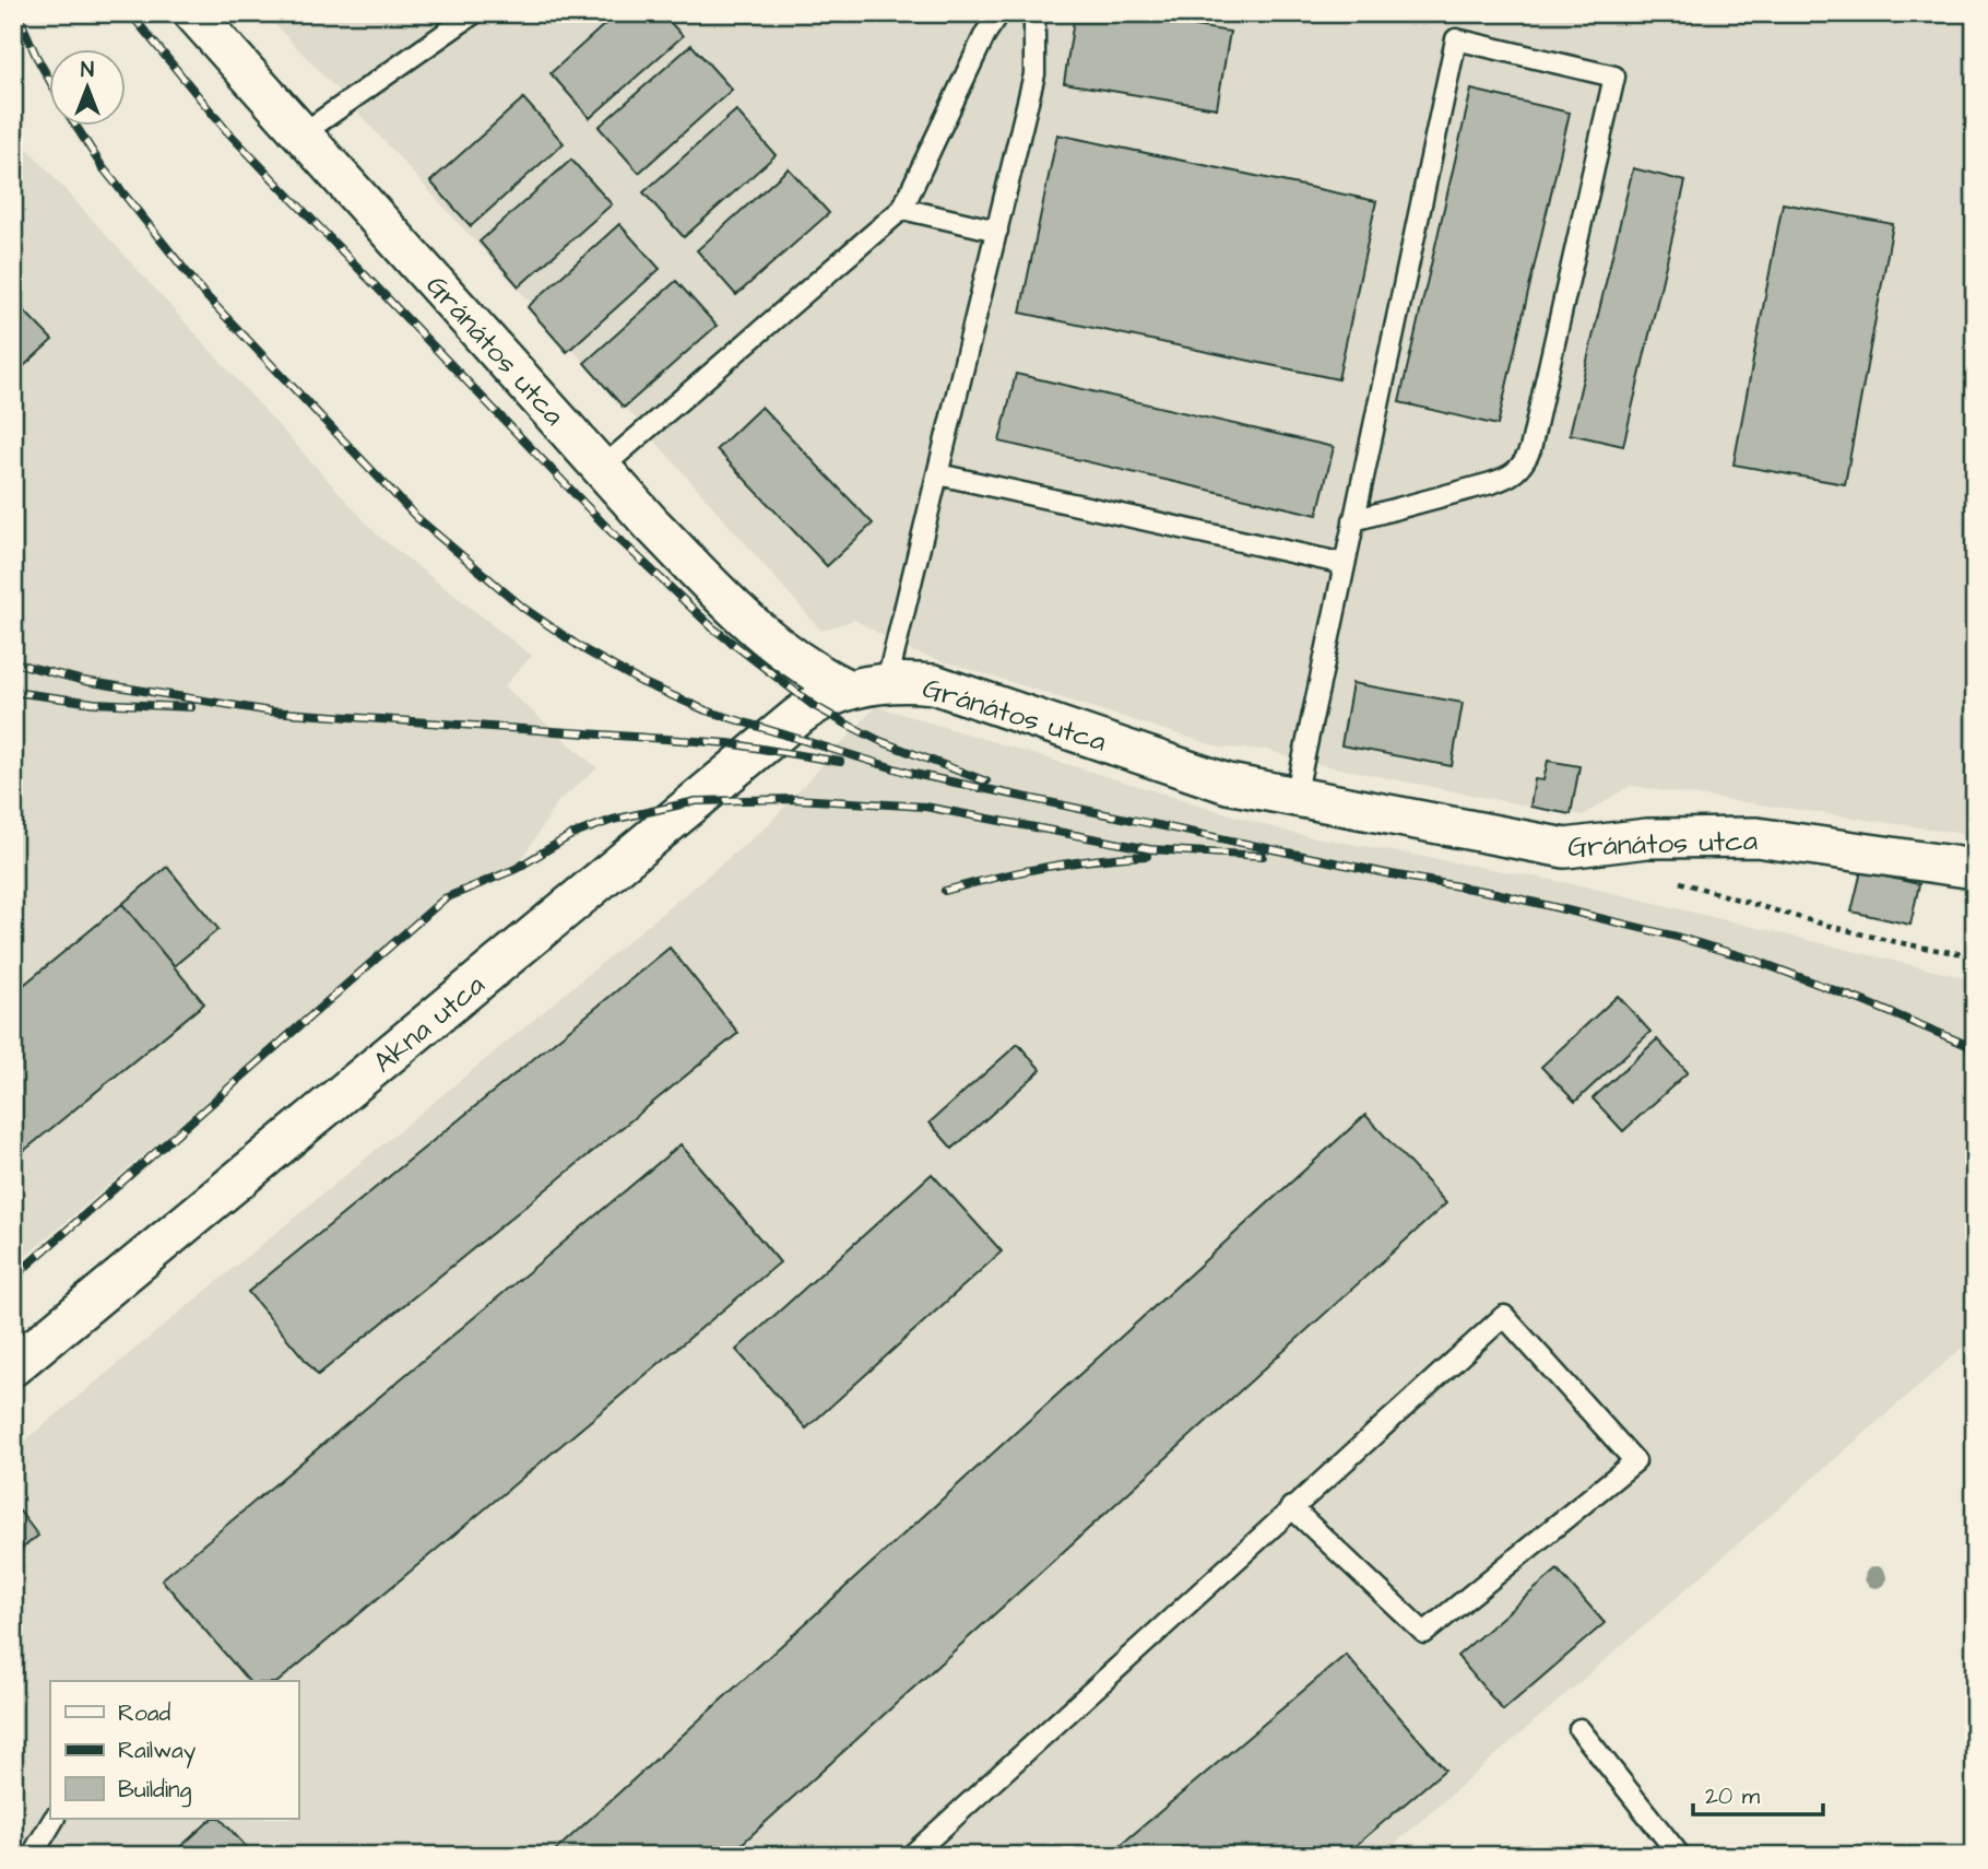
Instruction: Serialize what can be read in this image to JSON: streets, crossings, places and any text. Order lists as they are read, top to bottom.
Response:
{
  "streets": {
    "street": ["Gránátos utca", "Akna utca"]
  },
  "crossings": [
    ["Gránátos utca", "Akna utca"]
  ],
  "legend": ["Road", "Railway", "Building"],
  "scale_bar": "20 m",
  "north": "top"
}
